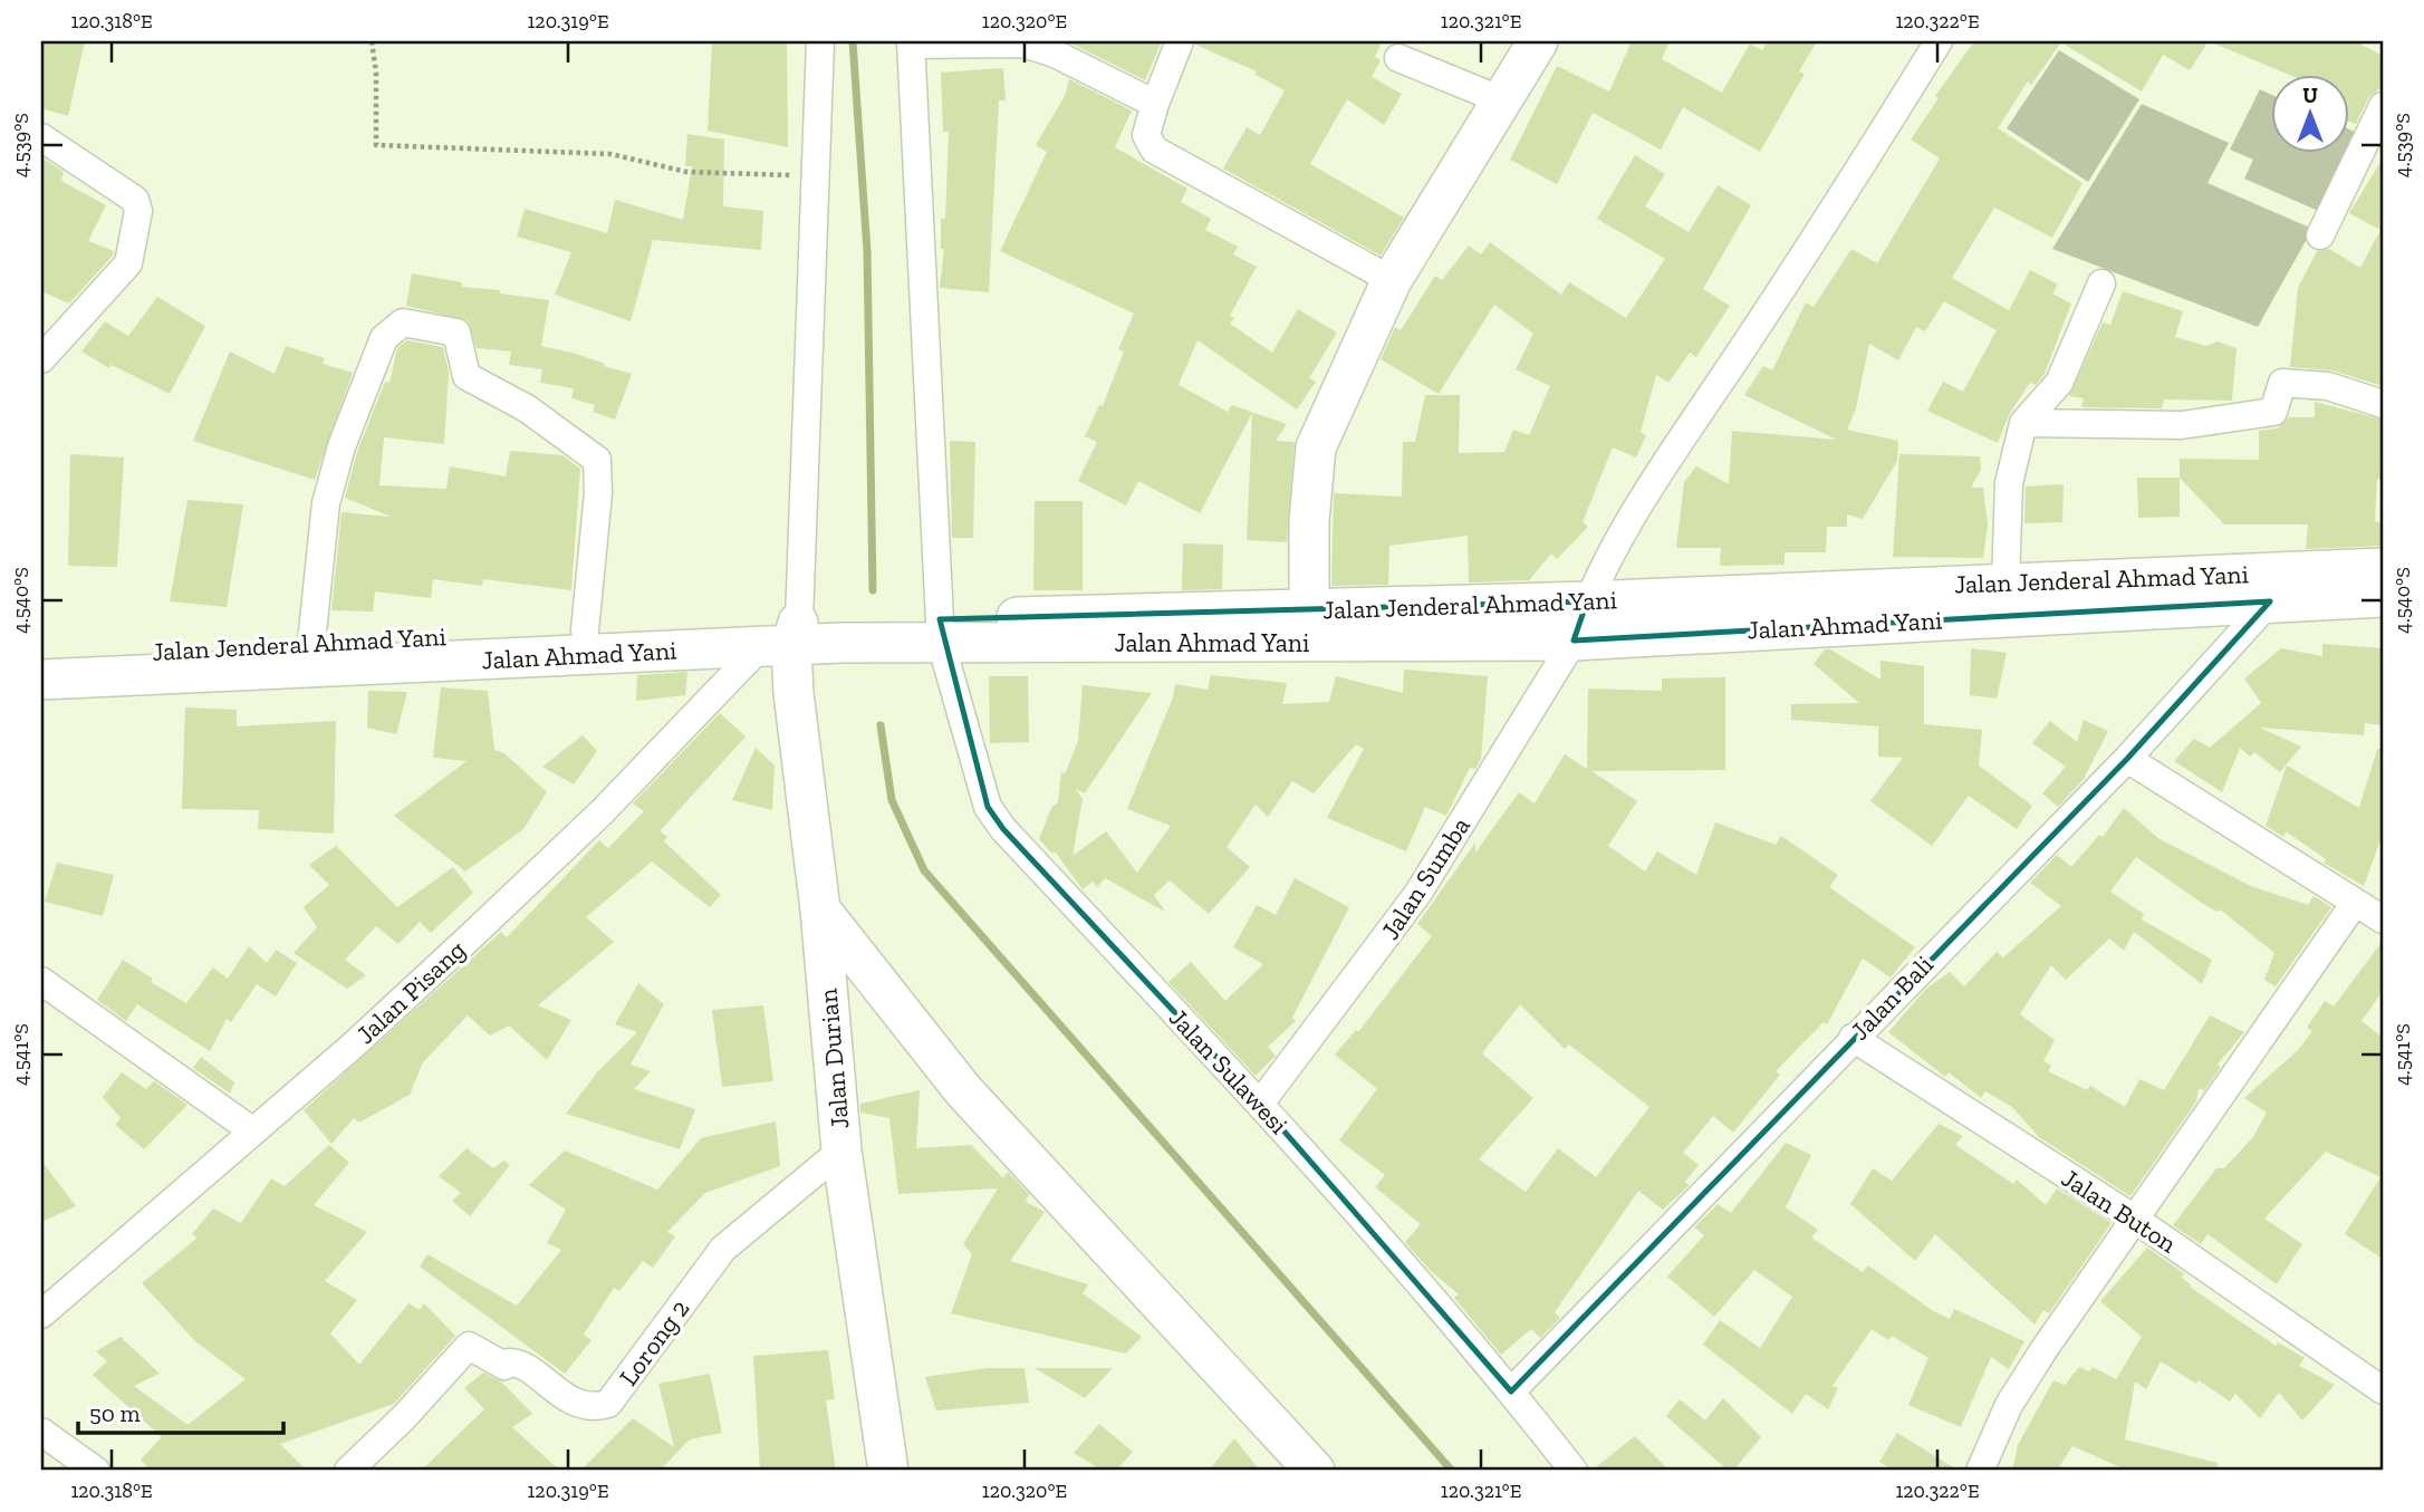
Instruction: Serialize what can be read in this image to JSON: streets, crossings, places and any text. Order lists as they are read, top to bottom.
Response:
{
  "streets": {
    "main road": ["Jalan Jenderal Ahmad Yani", "Jalan Ahmad Yani", "Jalan Durian"],
    "street": [
      "Jalan Sumba",
      "Jalan Pisang",
      "Jalan Bali",
      "Jalan Sulawesi",
      "Jalan Buton",
      "Lorong 2"
    ]
  },
  "crossings": [
    ["Jalan Jenderal Ahmad Yani", "Jalan Ahmad Yani"],
    ["Jalan Jenderal Ahmad Yani", "Jalan Sumba"],
    ["Jalan Jenderal Ahmad Yani", "Jalan Pisang"],
    ["Jalan Jenderal Ahmad Yani", "Jalan Durian"],
    ["Jalan Jenderal Ahmad Yani", "Jalan Sulawesi"],
    ["Jalan Ahmad Yani", "Jalan Sumba"],
    ["Jalan Ahmad Yani", "Jalan Pisang"],
    ["Jalan Ahmad Yani", "Jalan Bali"],
    ["Jalan Ahmad Yani", "Jalan Durian"],
    ["Jalan Ahmad Yani", "Jalan Sulawesi"],
    ["Jalan Sumba", "Jalan Sulawesi"],
    ["Jalan Pisang", "Jalan Durian"],
    ["Jalan Bali", "Jalan Sulawesi"],
    ["Jalan Bali", "Jalan Buton"],
    ["Jalan Durian", "Lorong 2"]
  ],
  "scale_bar": "50 m",
  "north": "top",
  "coordinates": [
    "120.318°E",
    "120.319°E",
    "120.320°E",
    "120.321°E",
    "120.322°E",
    "4.539°S",
    "4.540°S",
    "4.541°S"
  ]
}
